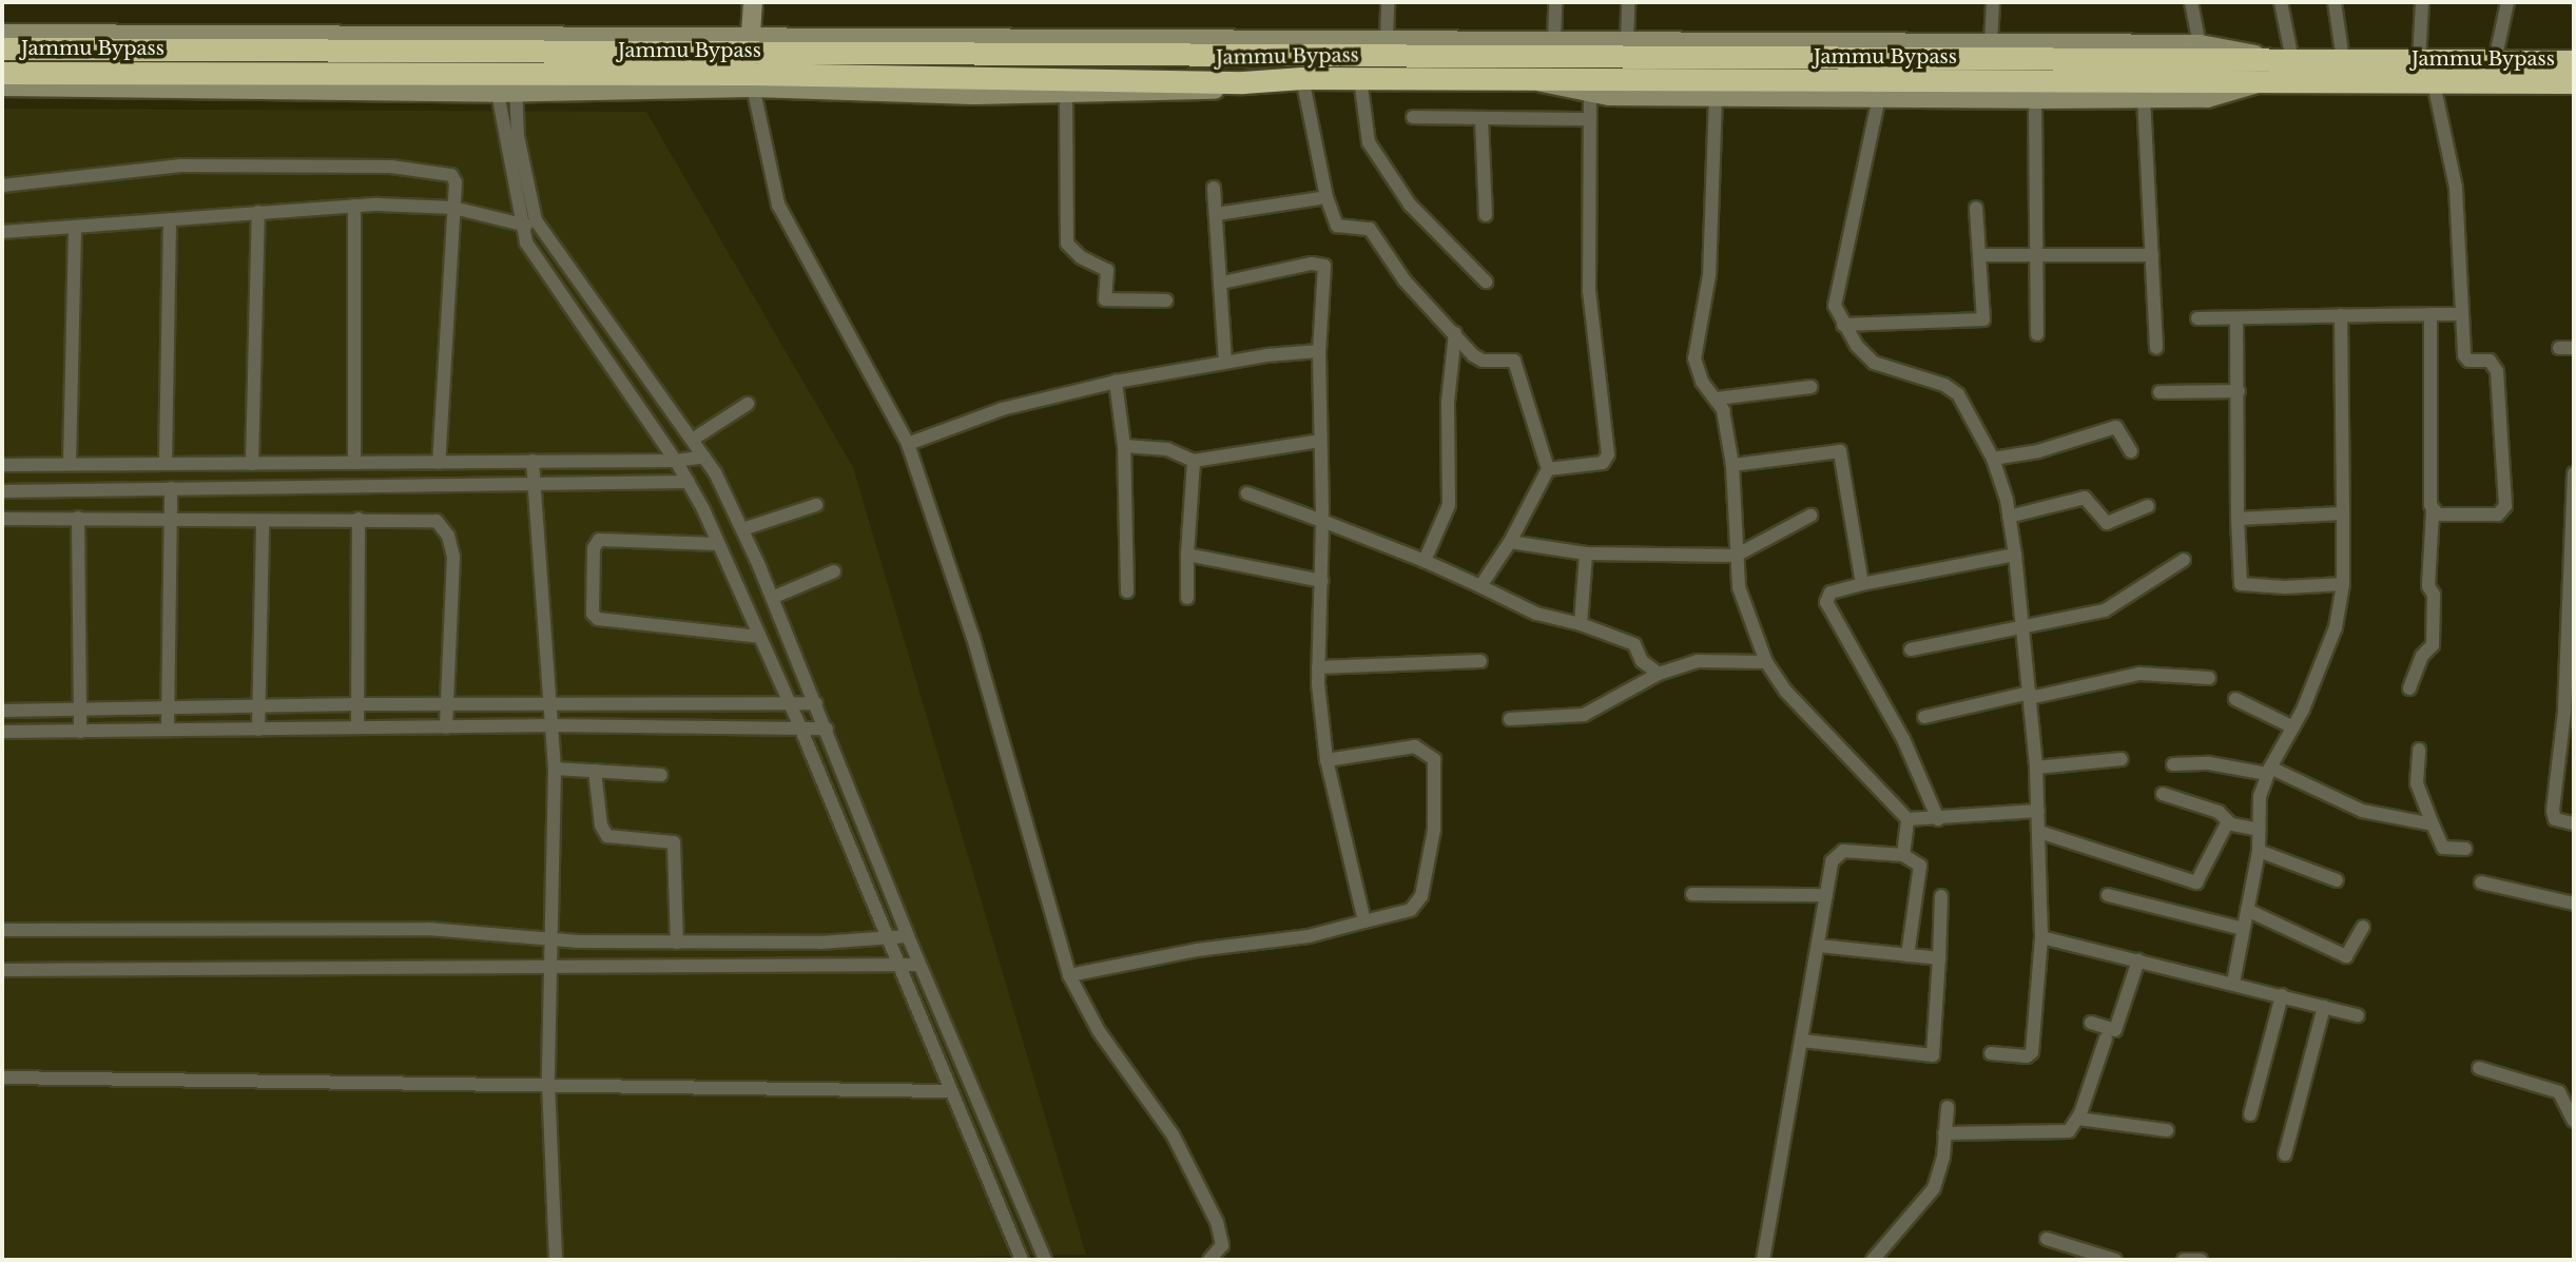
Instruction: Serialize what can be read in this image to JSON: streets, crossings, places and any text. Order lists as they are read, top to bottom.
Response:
{
  "streets": {
    "highway": ["Jammu Bypass"]
  }
}
